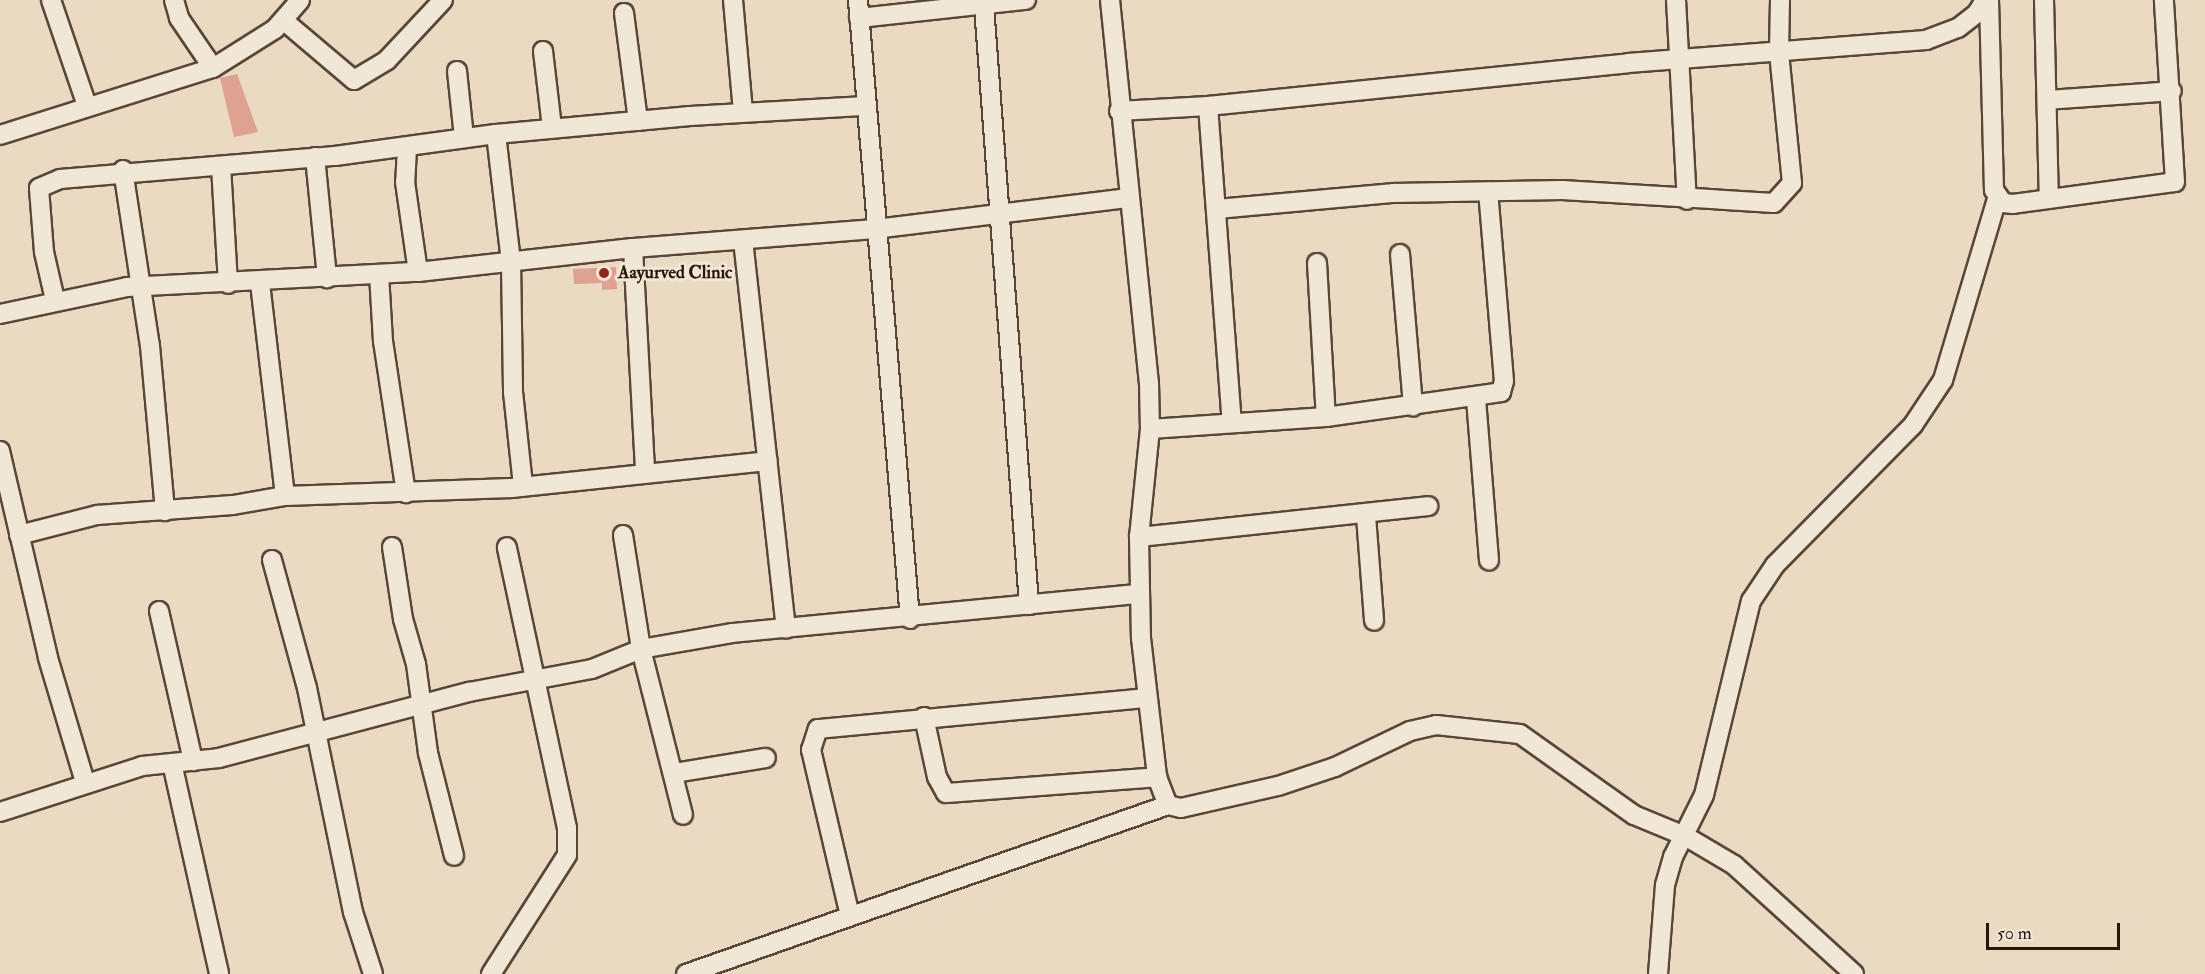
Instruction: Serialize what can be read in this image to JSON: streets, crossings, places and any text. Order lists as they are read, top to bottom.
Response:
{
  "places": ["Aayurved Clinic"],
  "scale_bar": "50 m"
}
